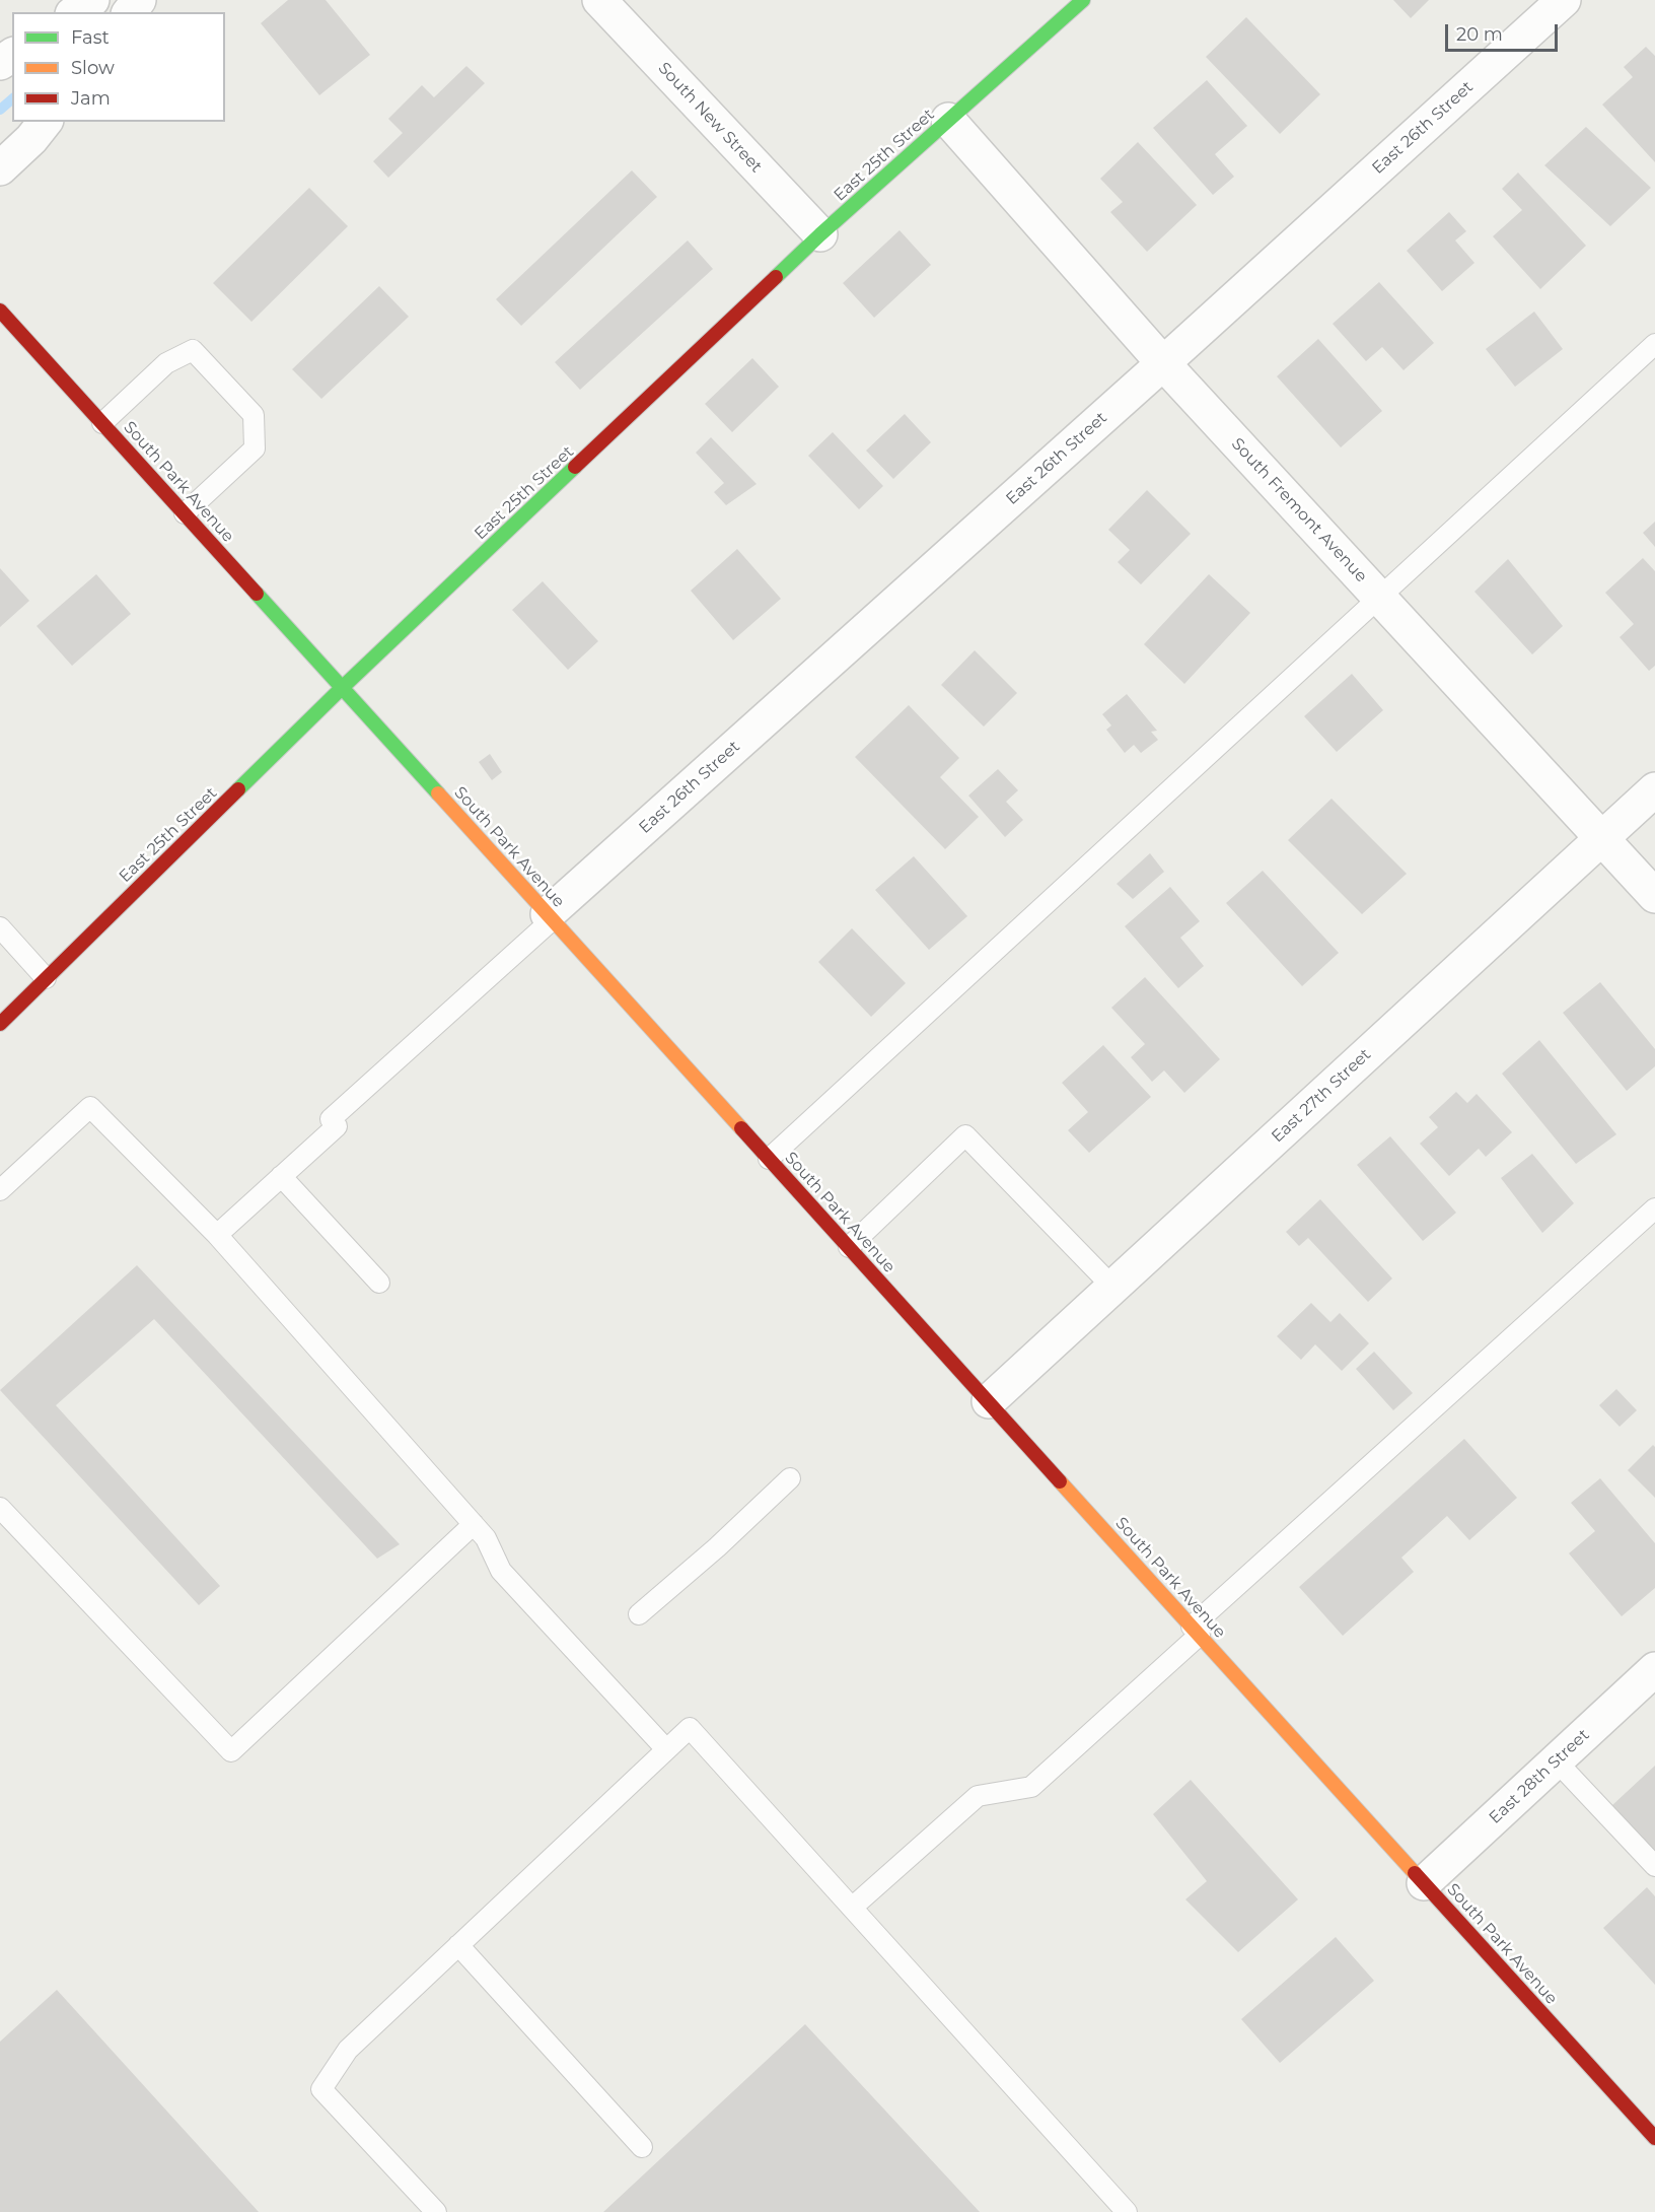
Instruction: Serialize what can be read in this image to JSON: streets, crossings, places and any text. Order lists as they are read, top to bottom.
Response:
{
  "streets": {
    "main road": ["East 25th Street", "South Park Avenue"],
    "street": [
      "South New Street",
      "East 26th Street",
      "South Fremont Avenue",
      "East 27th Street",
      "East 28th Street"
    ]
  },
  "crossings": [
    ["South New Street", "East 25th Street"],
    ["East 26th Street", "South Park Avenue"],
    ["East 26th Street", "South Fremont Avenue"],
    ["East 25th Street", "South Park Avenue"],
    ["East 25th Street", "South Fremont Avenue"],
    ["South Park Avenue", "East 27th Street"],
    ["South Park Avenue", "East 28th Street"],
    ["South Fremont Avenue", "East 27th Street"]
  ],
  "legend": ["Fast", "Slow", "Jam"],
  "scale_bar": "20 m"
}
